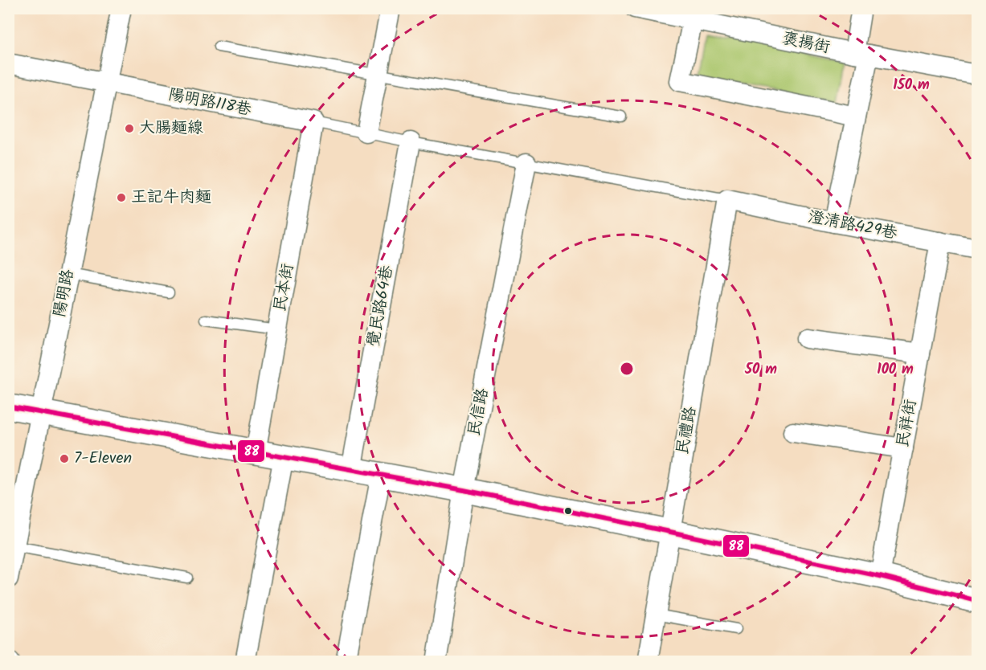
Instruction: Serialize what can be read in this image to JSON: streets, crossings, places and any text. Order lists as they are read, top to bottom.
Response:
{
  "streets": {
    "street": [
      "褒揚街",
      "陽明路118巷",
      "澄清路429巷",
      "民本街",
      "陽明路",
      "覺民路64巷",
      "民信路",
      "民祥街",
      "民禮路"
    ]
  },
  "crossings": [
    ["陽明路118巷", "民本街"],
    ["陽明路118巷", "陽明路"],
    ["澄清路429巷", "民祥街"],
    ["澄清路429巷", "民禮路"]
  ],
  "places": ["大腸麵線", "王記牛肉麵", "7-Eleven"],
  "lines": ["transit line 88"],
  "rings": ["150 m", "50 m", "100 m"]
}
